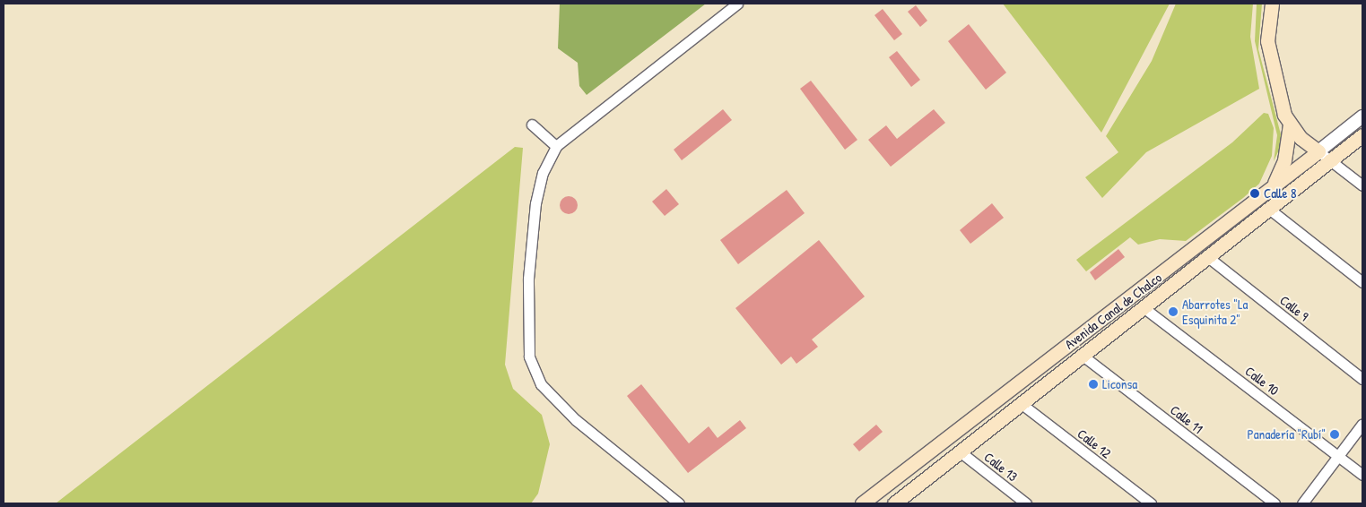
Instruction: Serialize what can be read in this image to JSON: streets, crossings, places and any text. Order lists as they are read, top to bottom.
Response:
{
  "streets": {
    "main road": ["Avenida Canal de Chalco"],
    "street": [
      "Calle 9",
      "Calle 10",
      "Calle 11",
      "Calle 12",
      "Calle 13"
    ]
  },
  "crossings": [
    ["Calle 9", "Avenida Canal de Chalco"],
    ["Avenida Canal de Chalco", "Calle 10"],
    ["Avenida Canal de Chalco", "Calle 11"],
    ["Avenida Canal de Chalco", "Calle 12"],
    ["Avenida Canal de Chalco", "Calle 13"]
  ],
  "places": [
    "Calle 8",
    "Abarrotes \"La Esquinita 2\"",
    "Liconsa",
    "Panadería \"Rubí\""
  ]
}
